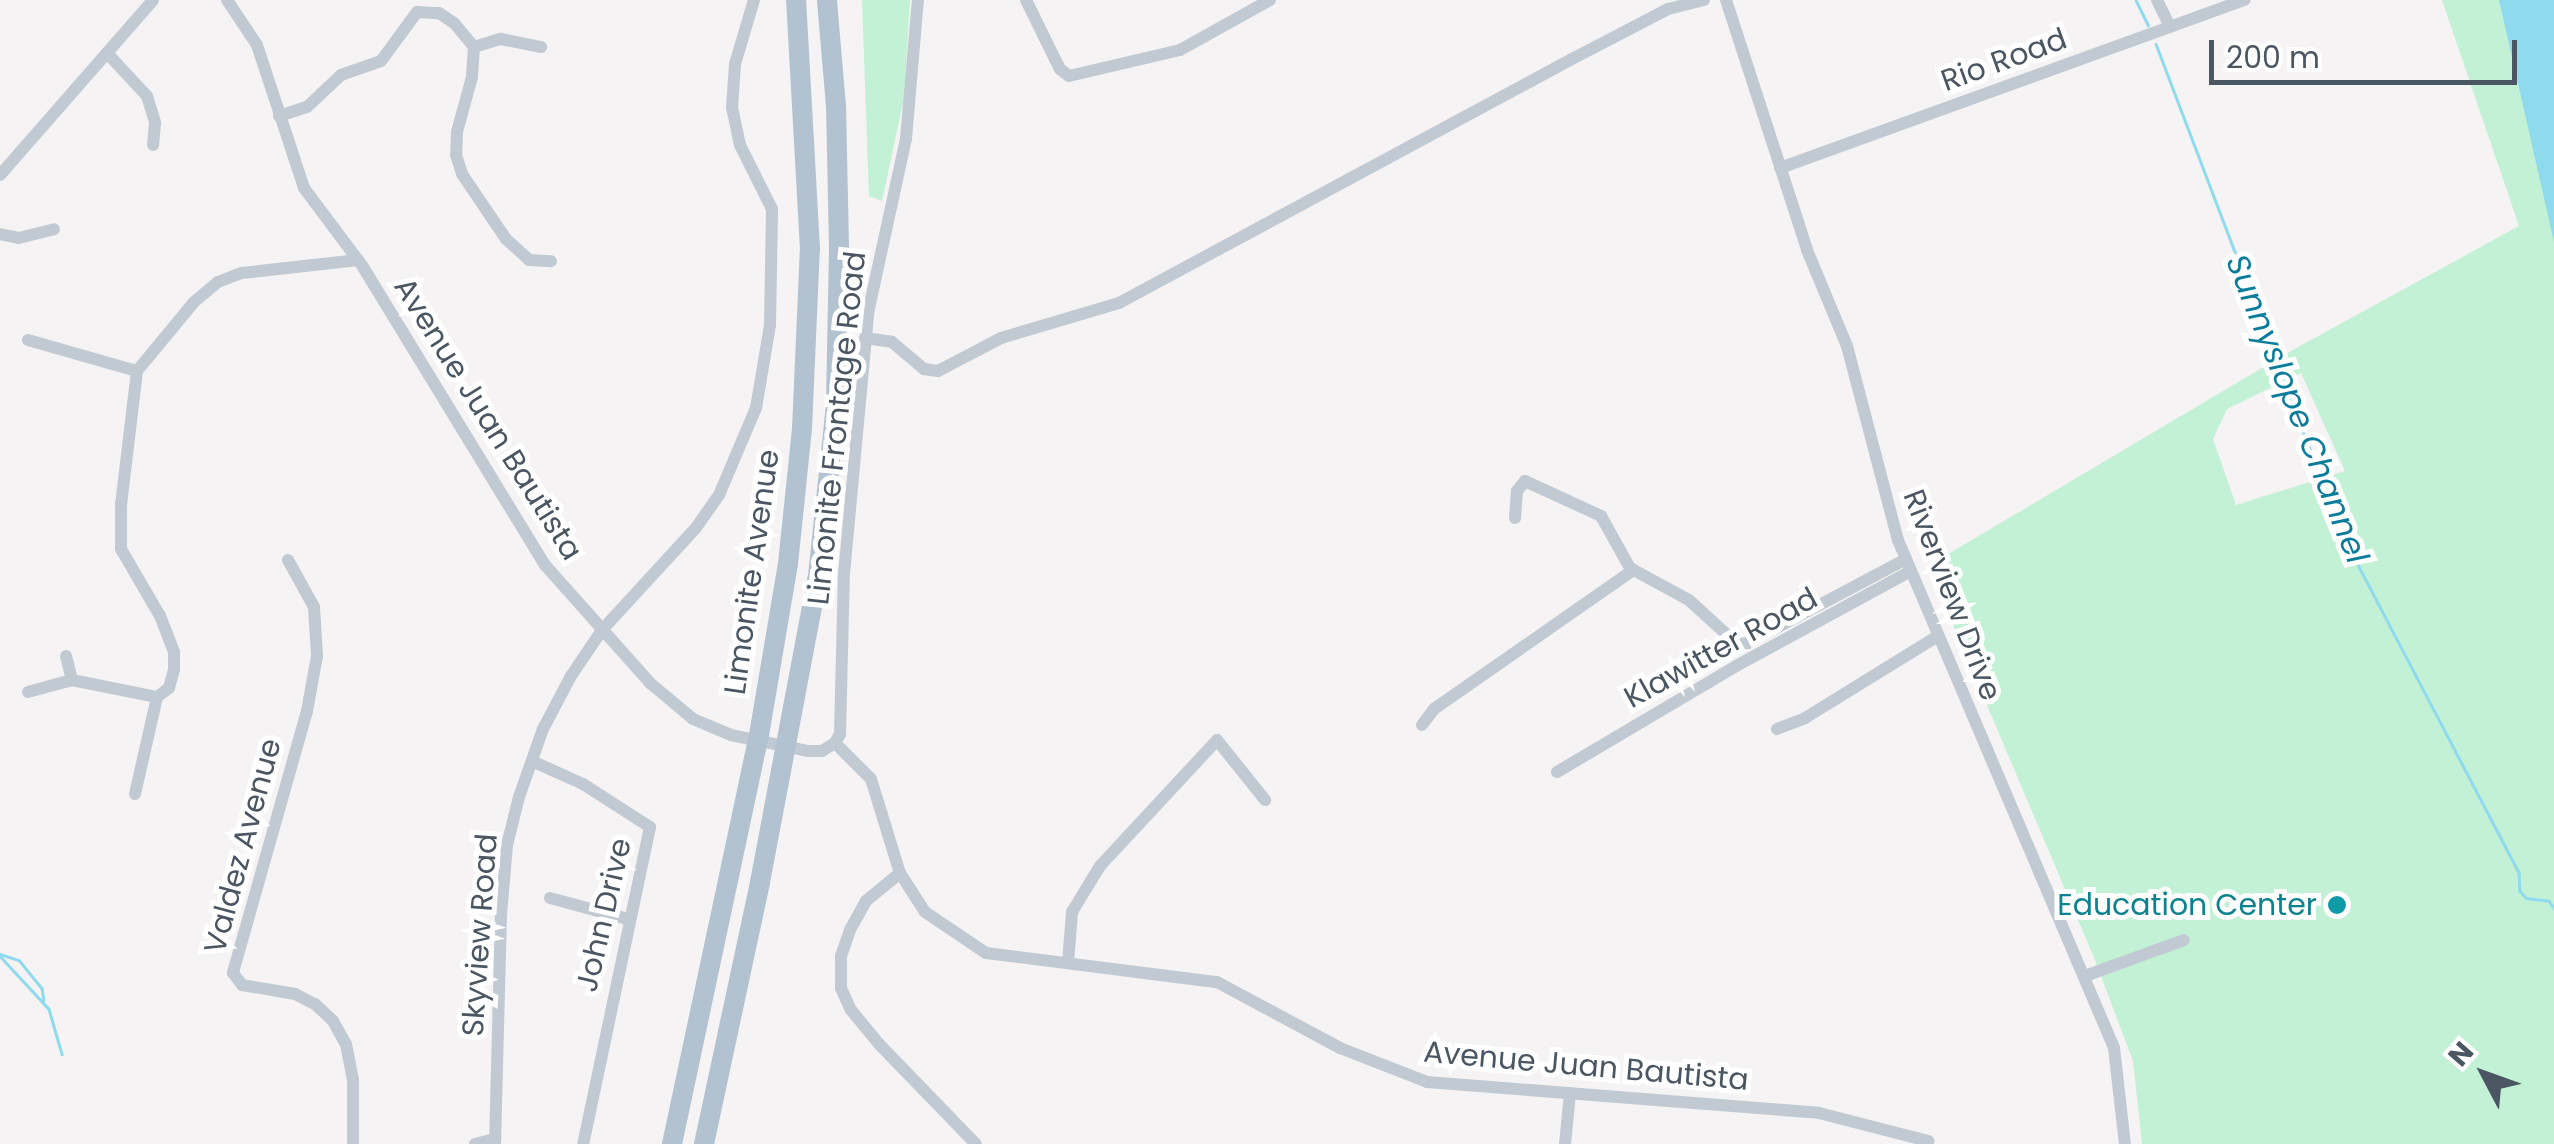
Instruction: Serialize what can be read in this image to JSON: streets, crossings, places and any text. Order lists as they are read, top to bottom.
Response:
{
  "streets": {
    "main road": ["Limonite Avenue"],
    "street": [
      "Rio Road",
      "Avenue Juan Bautista",
      "Limonite Frontage Road",
      "Riverview Drive",
      "Klawitter Road",
      "Valdez Avenue",
      "John Drive",
      "Skyview Road"
    ]
  },
  "crossings": [
    ["Rio Road", "Riverview Drive"],
    ["Avenue Juan Bautista", "Limonite Frontage Road"],
    ["Avenue Juan Bautista", "Limonite Avenue"],
    ["Avenue Juan Bautista", "Skyview Road"],
    ["Riverview Drive", "Klawitter Road"],
    ["John Drive", "Skyview Road"]
  ],
  "water": ["Sunnyslope Channel"],
  "places": ["Education Center"],
  "scale_bar": "200 m",
  "north": "top left"
}
